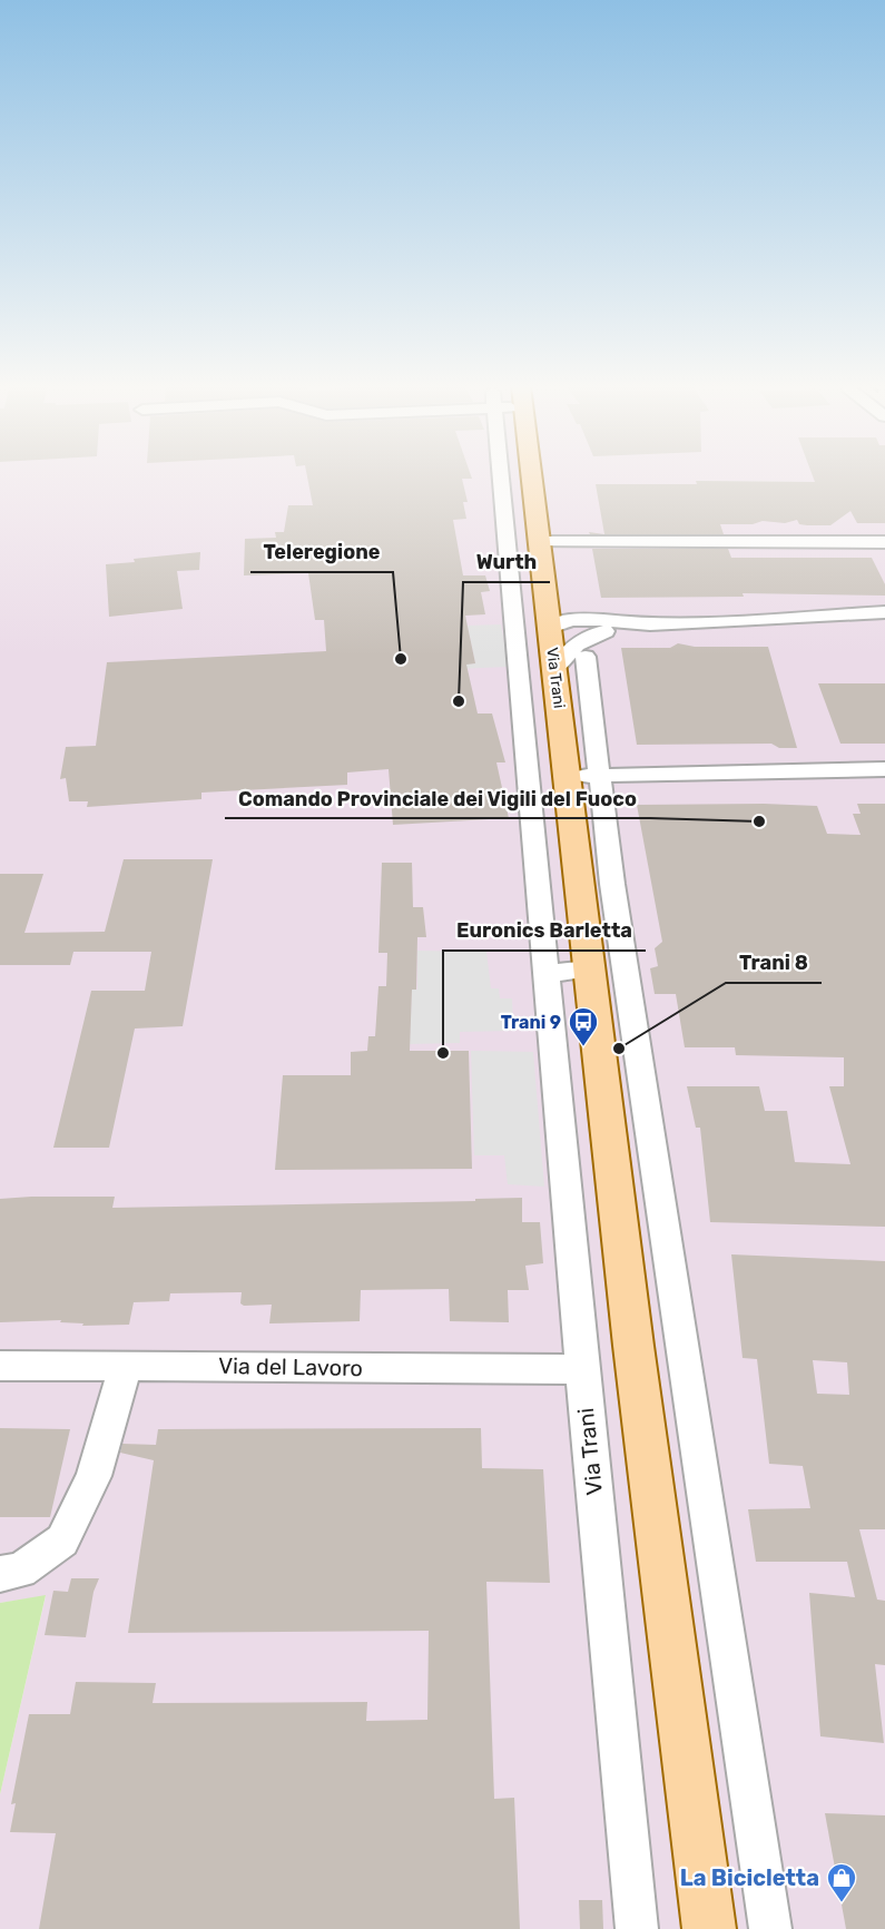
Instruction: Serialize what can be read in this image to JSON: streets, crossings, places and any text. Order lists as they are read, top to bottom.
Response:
{
  "streets": {
    "main road": ["Via Trani"],
    "street": ["Via del Lavoro"]
  },
  "crossings": [
    ["Via Trani", "Via del Lavoro"]
  ],
  "places": {
    "other": [
      "Teleregione",
      "Wurth",
      "Comando Provinciale dei Vigili del Fuoco",
      "Trani 8",
      "Euronics Barletta"
    ],
    "bus stop": ["Trani 9"],
    "shop": ["La Bicicletta"]
  }
}
